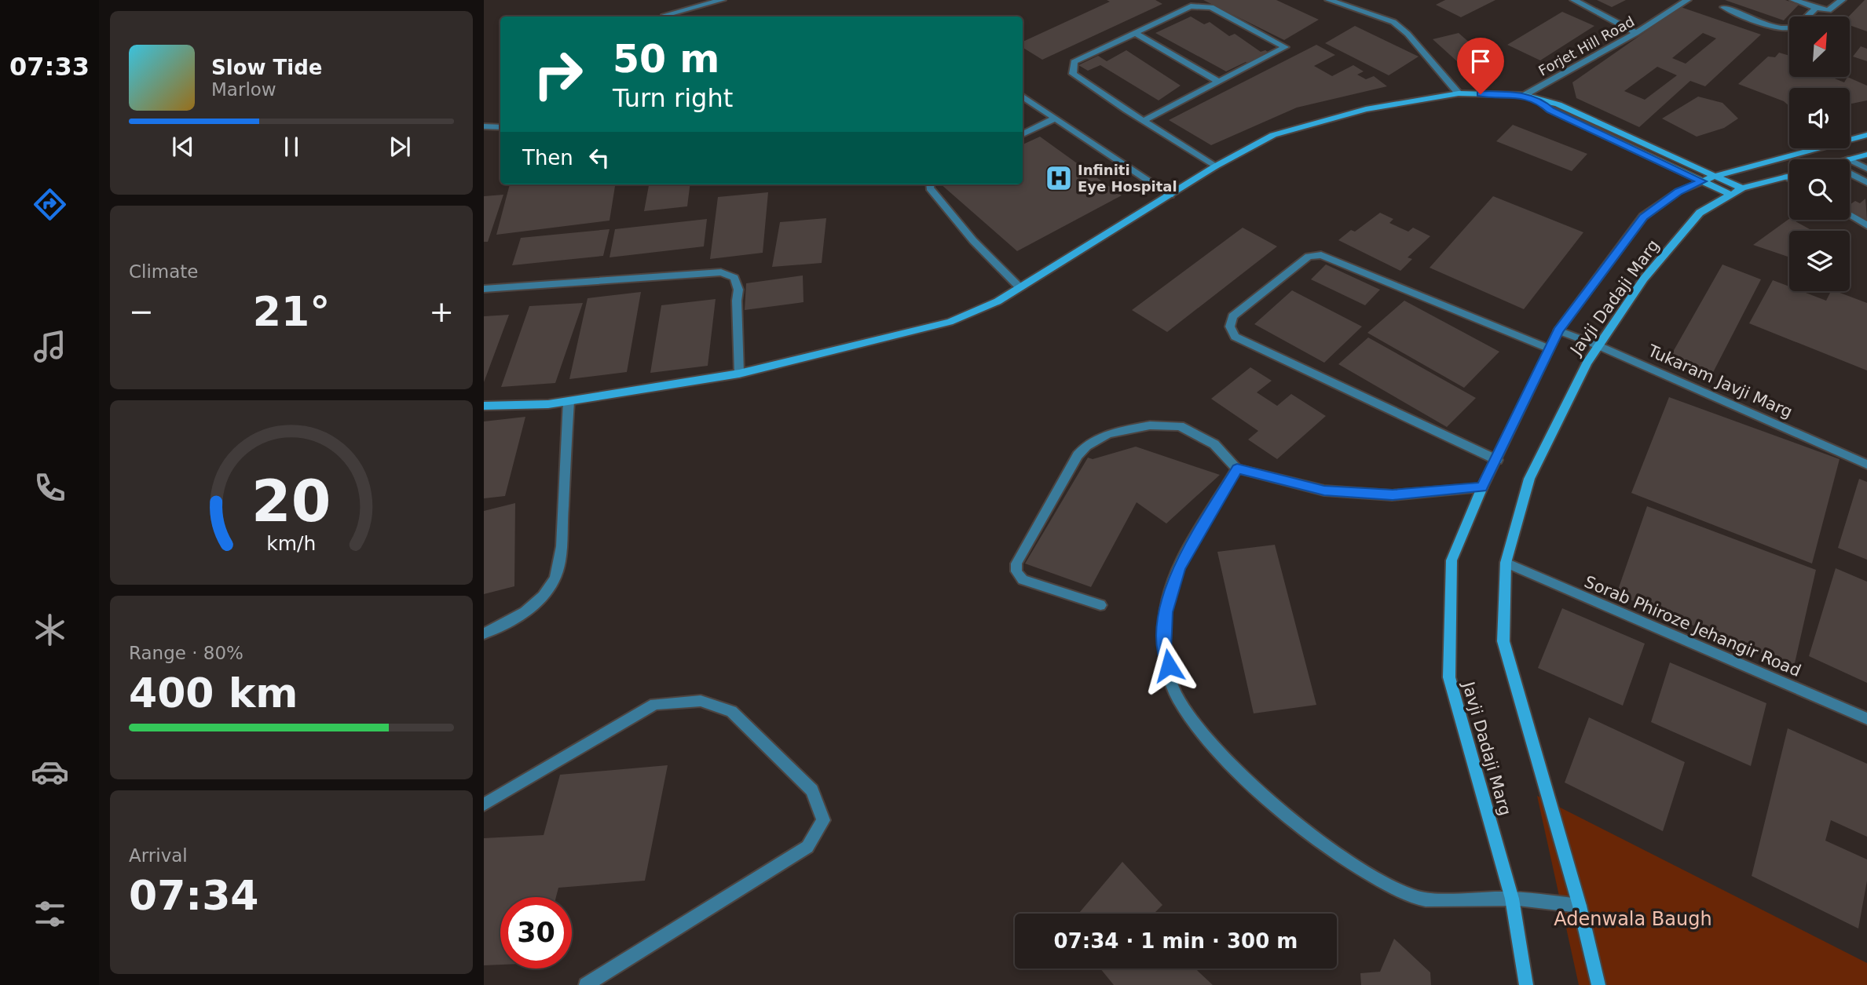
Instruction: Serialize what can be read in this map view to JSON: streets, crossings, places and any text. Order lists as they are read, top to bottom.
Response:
{
  "streets": {
    "main road": ["Javji Dadaji Marg"],
    "street": ["Forjet Hill Road", "Tukaram Javji Marg", "Sorab Phiroze Jehangir Road"]
  },
  "crossings": [
    ["Javji Dadaji Marg", "Tukaram Javji Marg"],
    ["Javji Dadaji Marg", "Sorab Phiroze Jehangir Road"]
  ],
  "parks": ["Adenwala Baugh"],
  "places": {
    "hospital": ["Infiniti Eye Hospital"]
  },
  "north": "top right",
  "page": {
    "tabs": "07:33",
    "turn": ["50 m", "Turn right"],
    "song": ["Slow Tide", "Marlow"],
    "then": "Then",
    "tile": [
      "Climate",
      ["Range · 80%", "400 km"],
      ["Arrival", "07:34"]
    ],
    "heat": ["−", "21°", "+"],
    "limit": "30",
    "trip": "07:34 · 1 min · 300 m",
    "gauge": ["20", "km/h"]
  }
}
